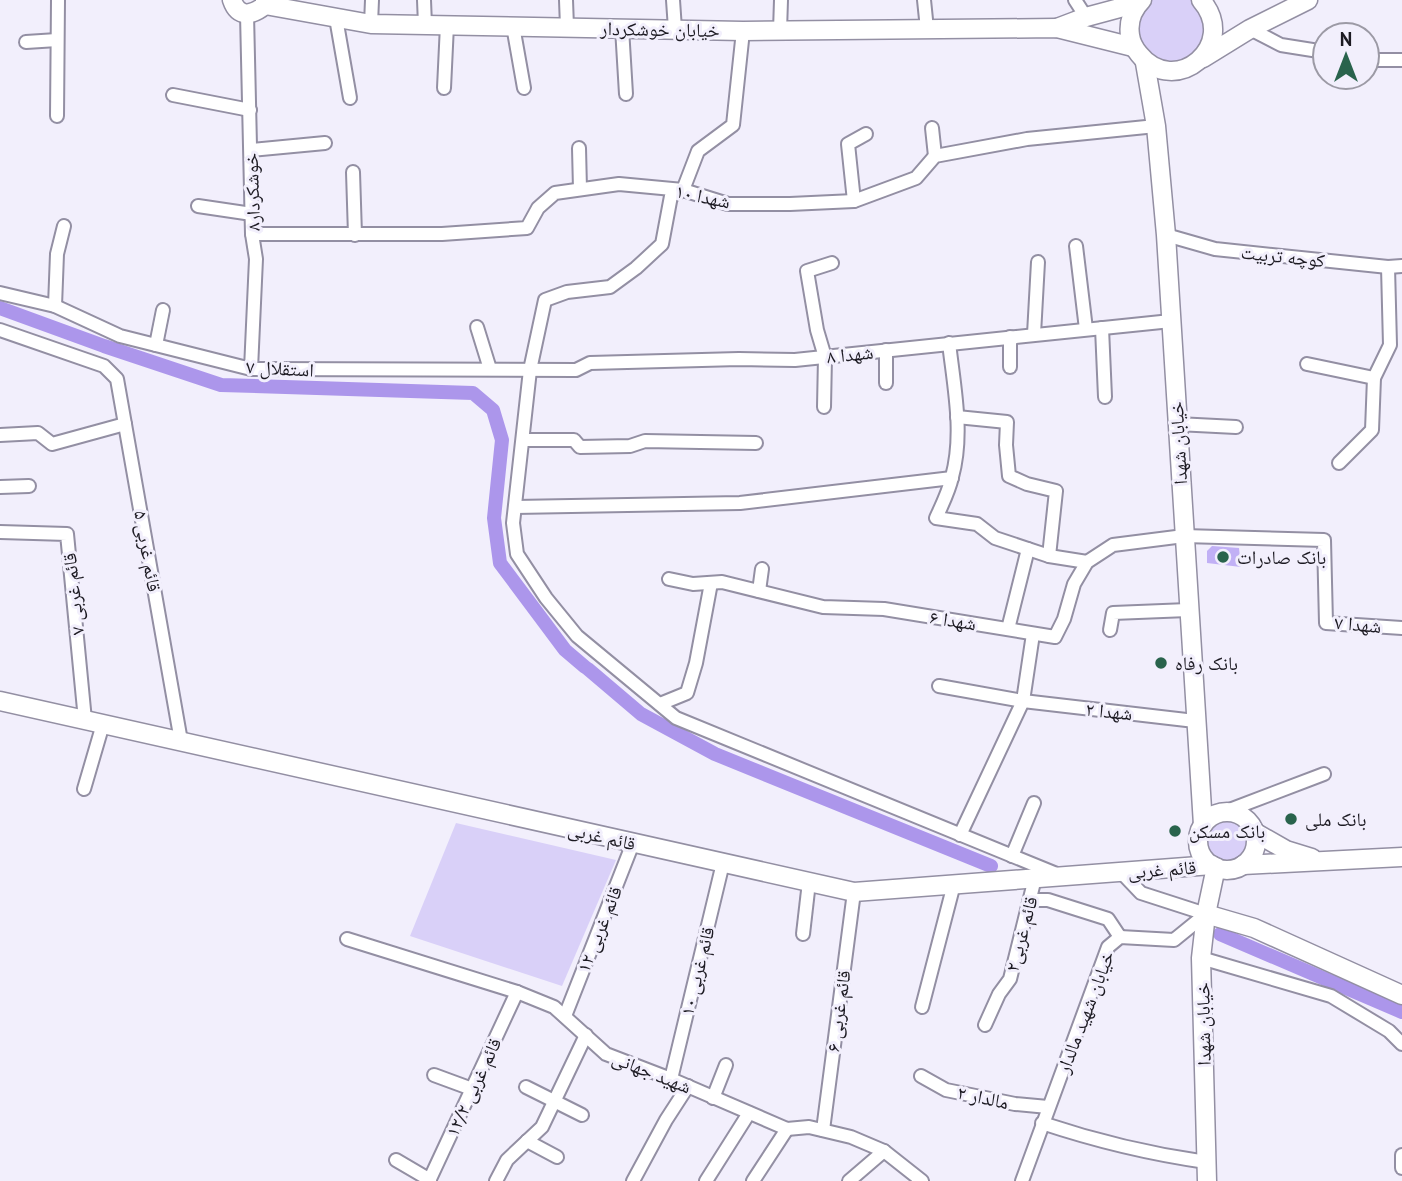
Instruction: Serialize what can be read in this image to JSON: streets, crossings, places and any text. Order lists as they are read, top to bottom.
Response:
{
  "streets": {
    "main road": ["خیابان خوشکردار", "خیابان شهدا", "قائم غربی"],
    "street": [
      "خوشکردار۸",
      "شهدا ۱۰",
      "کوچه تربیت",
      "شهدا ۸",
      "استقلال ۷",
      "قائم غربی ۵",
      "قائم غربی ۷",
      "شهدا ۶",
      "شهدا ۷",
      "شهدا ۲",
      "قائم غربی ۱۲",
      "۲قائم غربی",
      "قائم غربی ۱۰",
      "قائم غربی ۶",
      "خیابان شهید مالدار",
      "شهید جهانی",
      "قائم غربی ۱۲/۲",
      "مالدار ۲"
    ]
  },
  "crossings": [
    ["خوشکردار۸", "شهدا ۱۰"],
    ["خوشکردار۸", "استقلال ۷"],
    ["کوچه تربیت", "خیابان شهدا"],
    ["شهدا ۸", "استقلال ۷"],
    ["شهدا ۸", "خیابان شهدا"],
    ["خیابان شهدا", "شهدا ۷"],
    ["خیابان شهدا", "شهدا ۲"],
    ["خیابان شهدا", "قائم غربی"],
    ["خیابان شهدا", "خیابان شهید مالدار"],
    ["قائم غربی ۵", "قائم غربی"],
    ["قائم غربی ۷", "قائم غربی"],
    ["قائم غربی", "قائم غربی ۱۲"],
    ["قائم غربی", "۲قائم غربی"],
    ["قائم غربی", "قائم غربی ۱۰"],
    ["قائم غربی", "قائم غربی ۶"],
    ["قائم غربی ۱۲", "شهید جهانی"],
    ["قائم غربی ۱۰", "شهید جهانی"],
    ["قائم غربی ۶", "شهید جهانی"],
    ["خیابان شهید مالدار", "مالدار ۲"],
    ["شهید جهانی", "قائم غربی ۱۲/۲"]
  ],
  "places": [
    "بانک صادرات",
    "بانک رفاه",
    "بانک ملی",
    "بانک مسکن"
  ],
  "north": "top"
}
